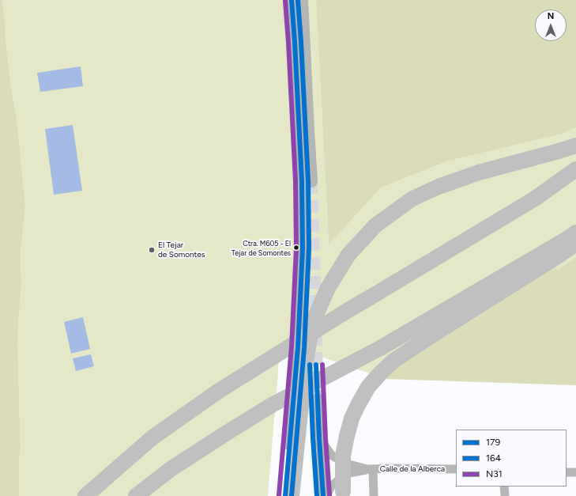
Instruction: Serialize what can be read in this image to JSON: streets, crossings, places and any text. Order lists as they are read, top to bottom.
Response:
{
  "streets": {
    "street": ["Calle de la Alberca"]
  },
  "places": ["Ctra. M605 - El Tejar de Somontes", "El Tejar de Somontes"],
  "lines": ["transit line 179", "transit line 164", "transit line N31"],
  "legend": ["179", "164", "N31"],
  "north": "top"
}
